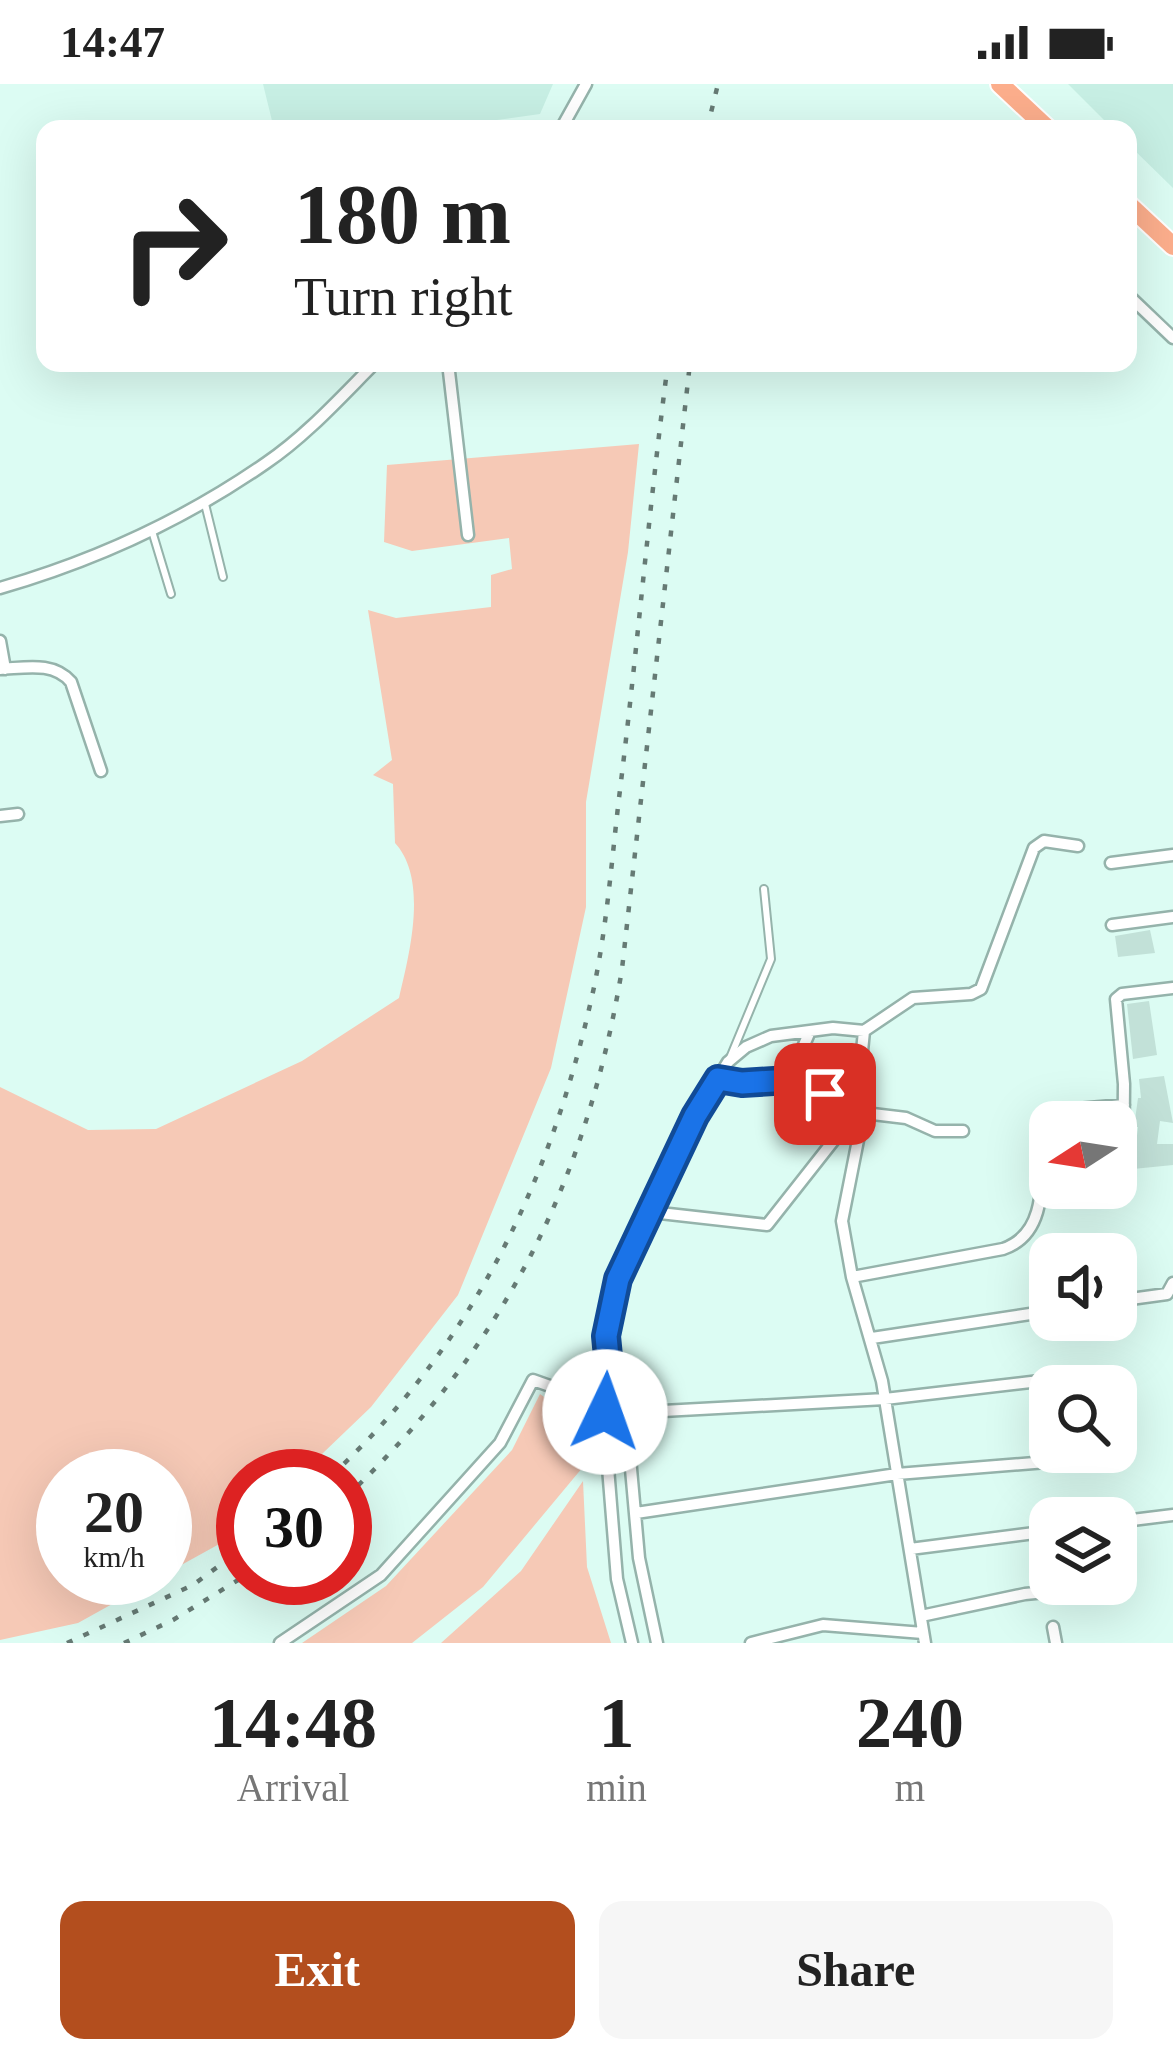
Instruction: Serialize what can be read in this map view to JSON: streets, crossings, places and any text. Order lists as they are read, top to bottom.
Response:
{
  "north": "left",
  "page": {
    "status": "14:47",
    "turn": ["180 m", "Turn right"],
    "speed": "20 km/h",
    "limit": "30",
    "eta": [
      "14:48",
      "Arrival",
      "1",
      "min",
      "240",
      "m"
    ],
    "buttons": ["Exit", "Share"]
  }
}
